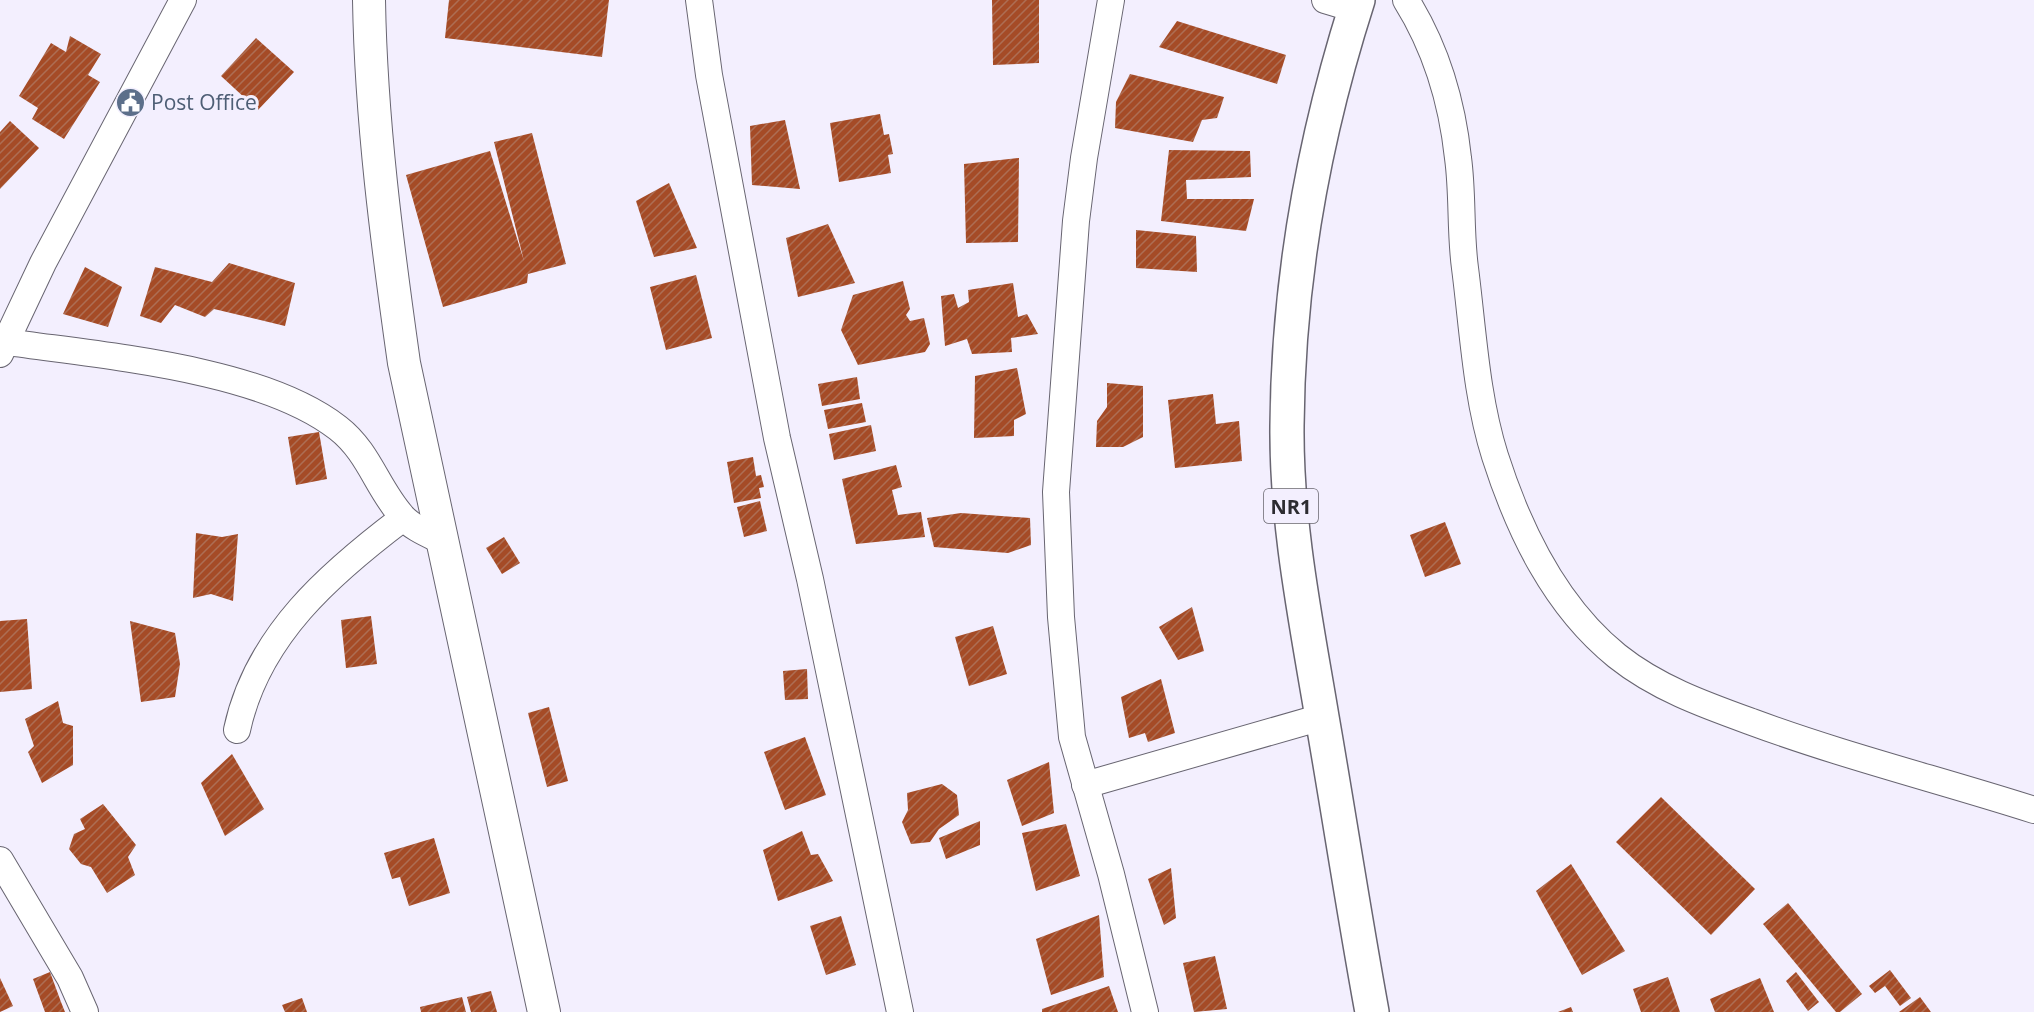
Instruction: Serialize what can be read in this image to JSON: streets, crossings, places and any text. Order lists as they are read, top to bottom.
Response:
{
  "streets": {
    "highway": ["NR1"]
  },
  "places": {
    "public building": ["Post Office"]
  }
}
